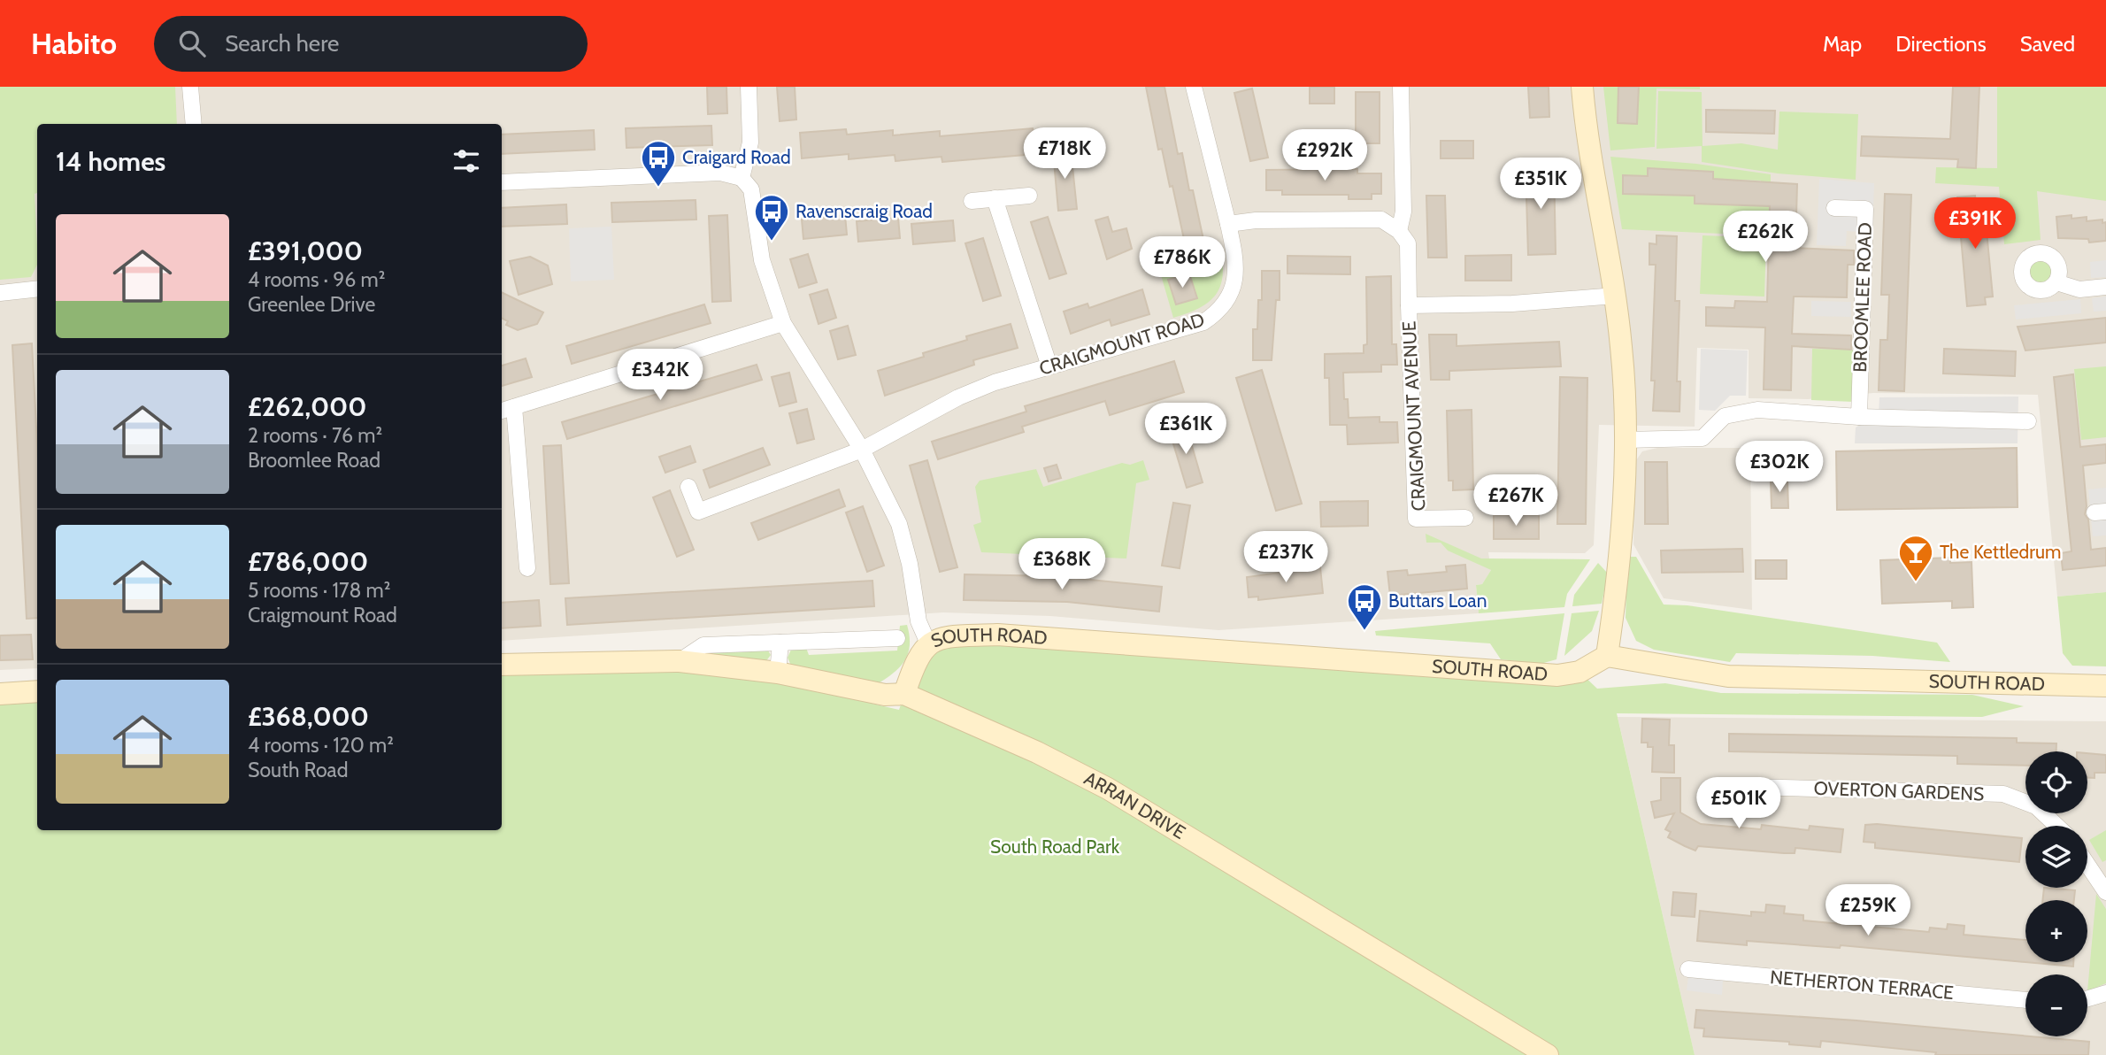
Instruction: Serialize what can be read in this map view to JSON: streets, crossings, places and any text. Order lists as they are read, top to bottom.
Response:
{
  "streets": {
    "street": [
      "BROOMLEE ROAD",
      "CRAIGMOUNT ROAD",
      "CRAIGMOUNT AVENUE",
      "SOUTH ROAD",
      "OVERTON GARDENS",
      "ARRAN DRIVE",
      "NETHERTON TERRACE"
    ]
  },
  "crossings": [
    ["SOUTH ROAD", "ARRAN DRIVE"]
  ],
  "parks": ["South Road Park"],
  "places": {
    "bus stop": ["Craigard Road", "Ravenscraig Road", "Buttars Loan"],
    "bar": ["The Kettledrum"]
  },
  "page": {
    "header": "Habito",
    "search": "Search here",
    "nav": ["Map", "Directions", "Saved"],
    "heading": "14 homes",
    "price": [
      "£718K",
      "£292K",
      "£351K",
      "£391K",
      "£262K",
      "£786K",
      "£342K",
      "£361K",
      "£302K",
      "£267K",
      "£237K",
      "£368K",
      "£501K",
      "£259K"
    ],
    "list": [
      {
        "name": "£391,000",
        "note": "4 rooms · 96 m² · Greenlee Drive"
      },
      {
        "name": "£262,000",
        "note": "2 rooms · 76 m² · Broomlee Road"
      },
      {
        "name": "£786,000",
        "note": "5 rooms · 178 m² · Craigmount Road"
      },
      {
        "name": "£368,000",
        "note": "4 rooms · 120 m² · South Road"
      }
    ],
    "map_buttons": ["+", "−"]
  }
}
